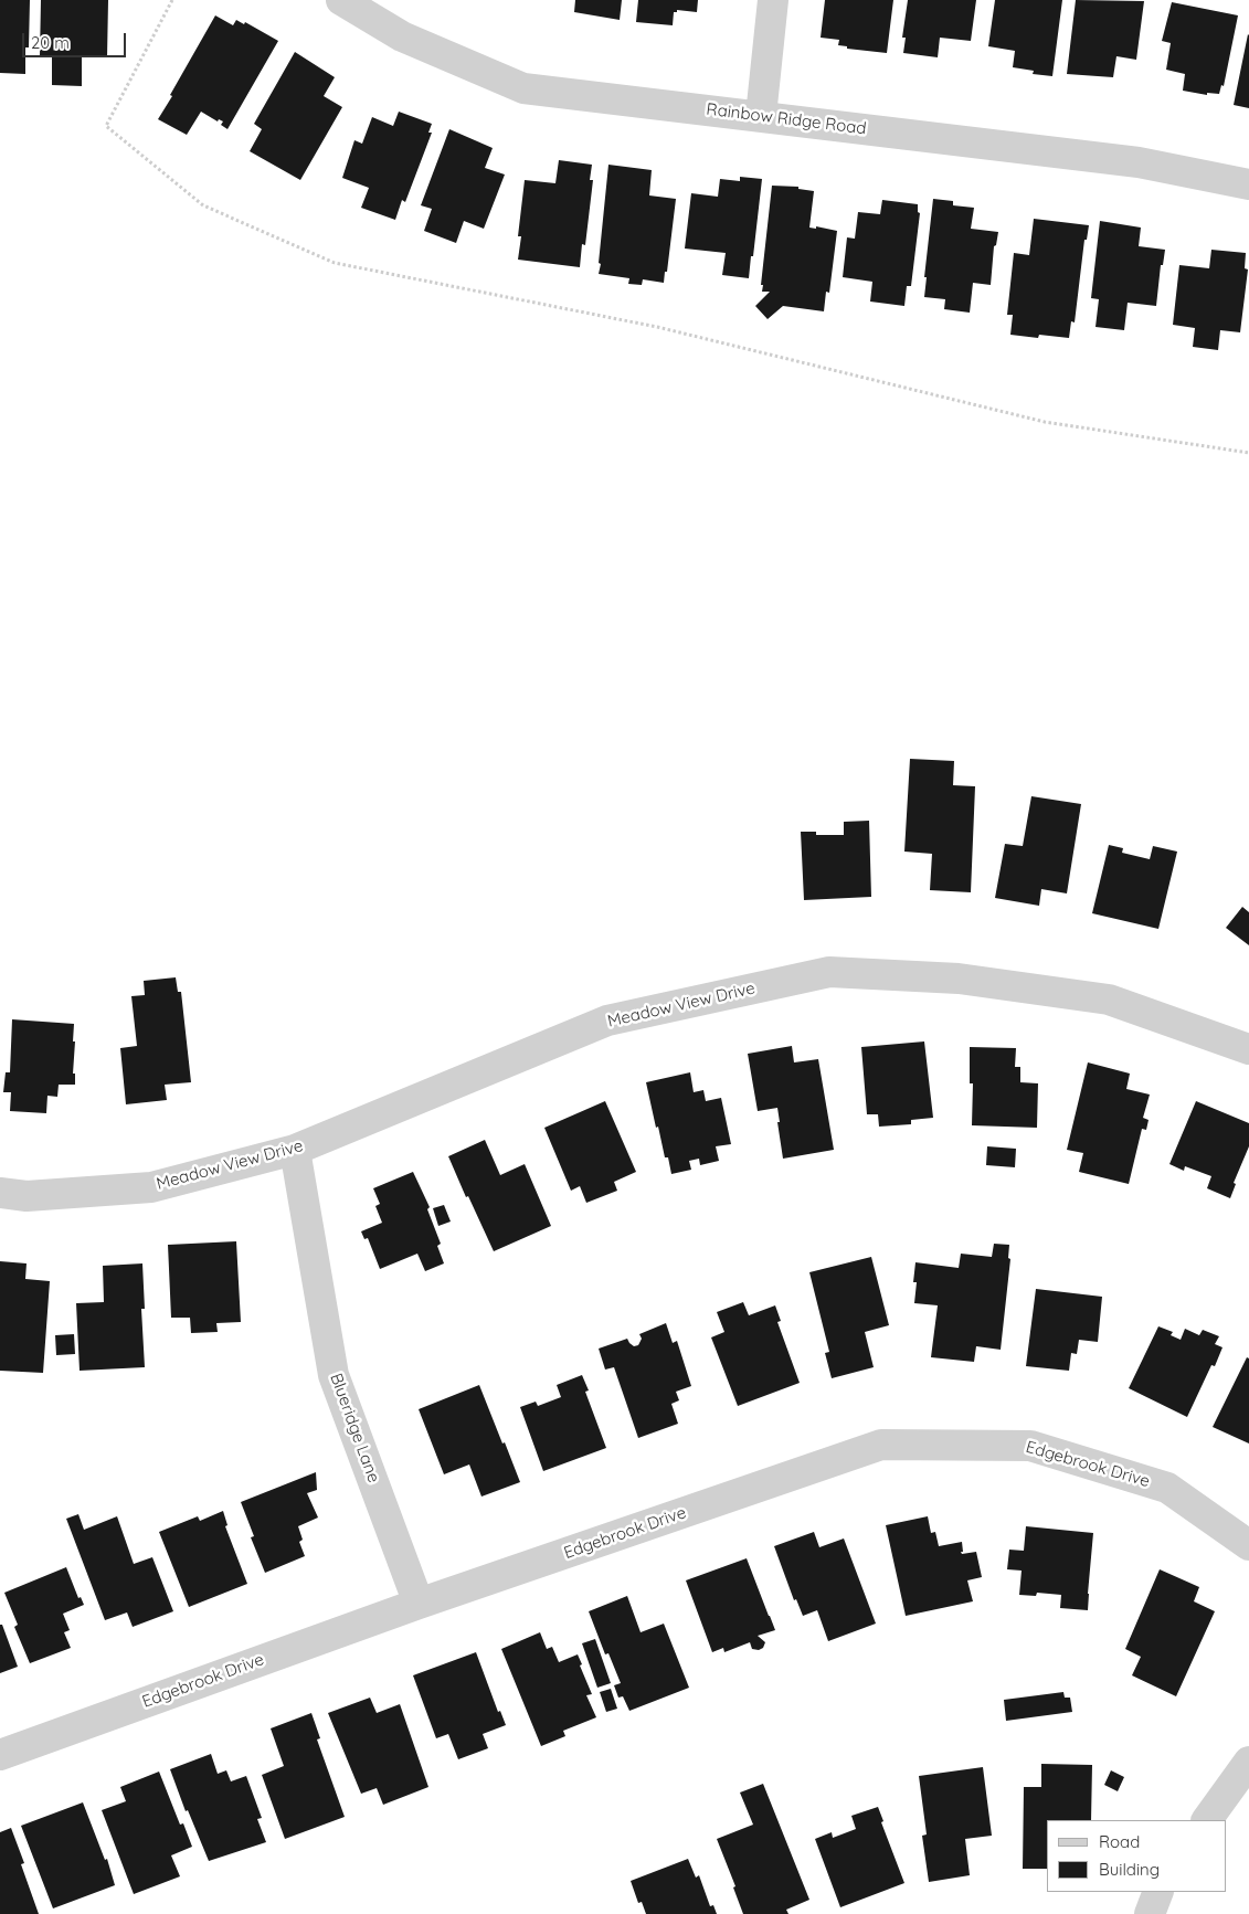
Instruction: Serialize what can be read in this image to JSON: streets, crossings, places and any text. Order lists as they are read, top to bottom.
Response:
{
  "streets": {
    "street": [
      "Rainbow Ridge Road",
      "Meadow View Drive",
      "Blueridge Lane",
      "Edgebrook Drive"
    ]
  },
  "crossings": [
    ["Meadow View Drive", "Blueridge Lane"],
    ["Blueridge Lane", "Edgebrook Drive"]
  ],
  "legend": ["Road", "Building"],
  "scale_bar": "20 m"
}
